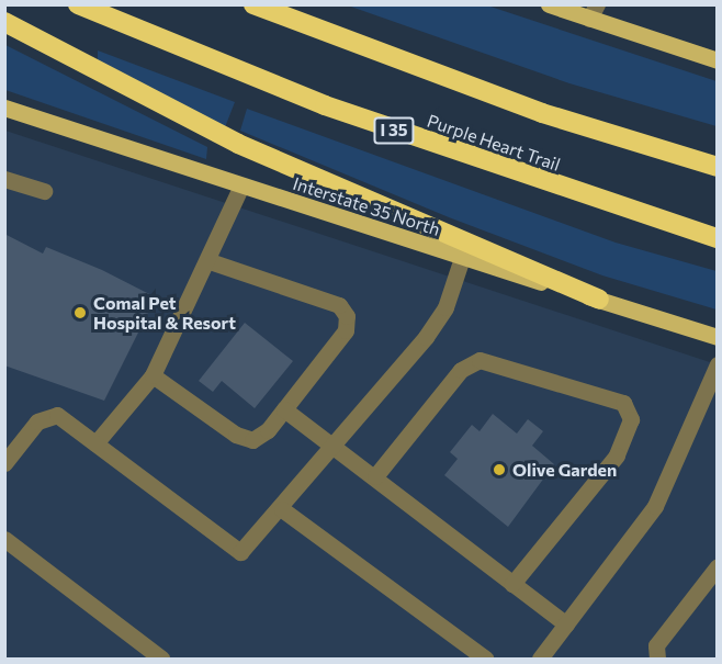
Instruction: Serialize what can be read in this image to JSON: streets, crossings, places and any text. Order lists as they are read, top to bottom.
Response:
{
  "streets": {
    "highway": ["I 35", "Purple Heart Trail"],
    "main road": ["Interstate 35 North"]
  },
  "places": ["Comal Pet Hospital & Resort", "Olive Garden"]
}
